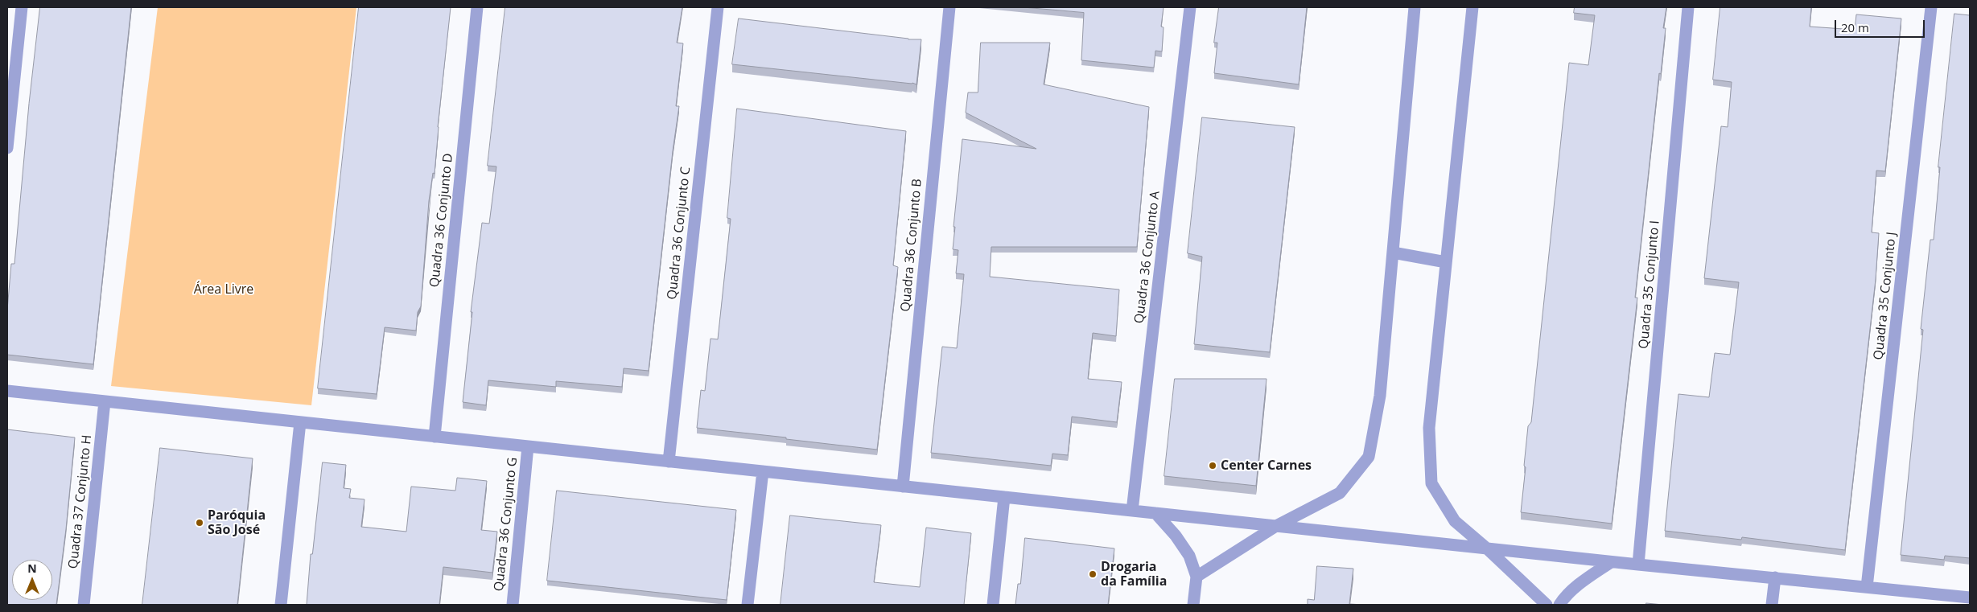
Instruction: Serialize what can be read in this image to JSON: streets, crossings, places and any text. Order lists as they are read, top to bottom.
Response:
{
  "streets": {
    "street": [
      "Quadra 36 Conjunto D",
      "Quadra 36 Conjunto C",
      "Quadra 36 Conjunto B",
      "Quadra 36 Conjunto A",
      "Quadra 35 Conjunto I",
      "Quadra 35 Conjunto J",
      "Quadra 37 Conjunto H",
      "Quadra 36 Conjunto G"
    ]
  },
  "parks": ["Área Livre"],
  "places": ["Center Carnes", "Paróquia São José", "Drogaria da Família"],
  "scale_bar": "20 m",
  "north": "top"
}
